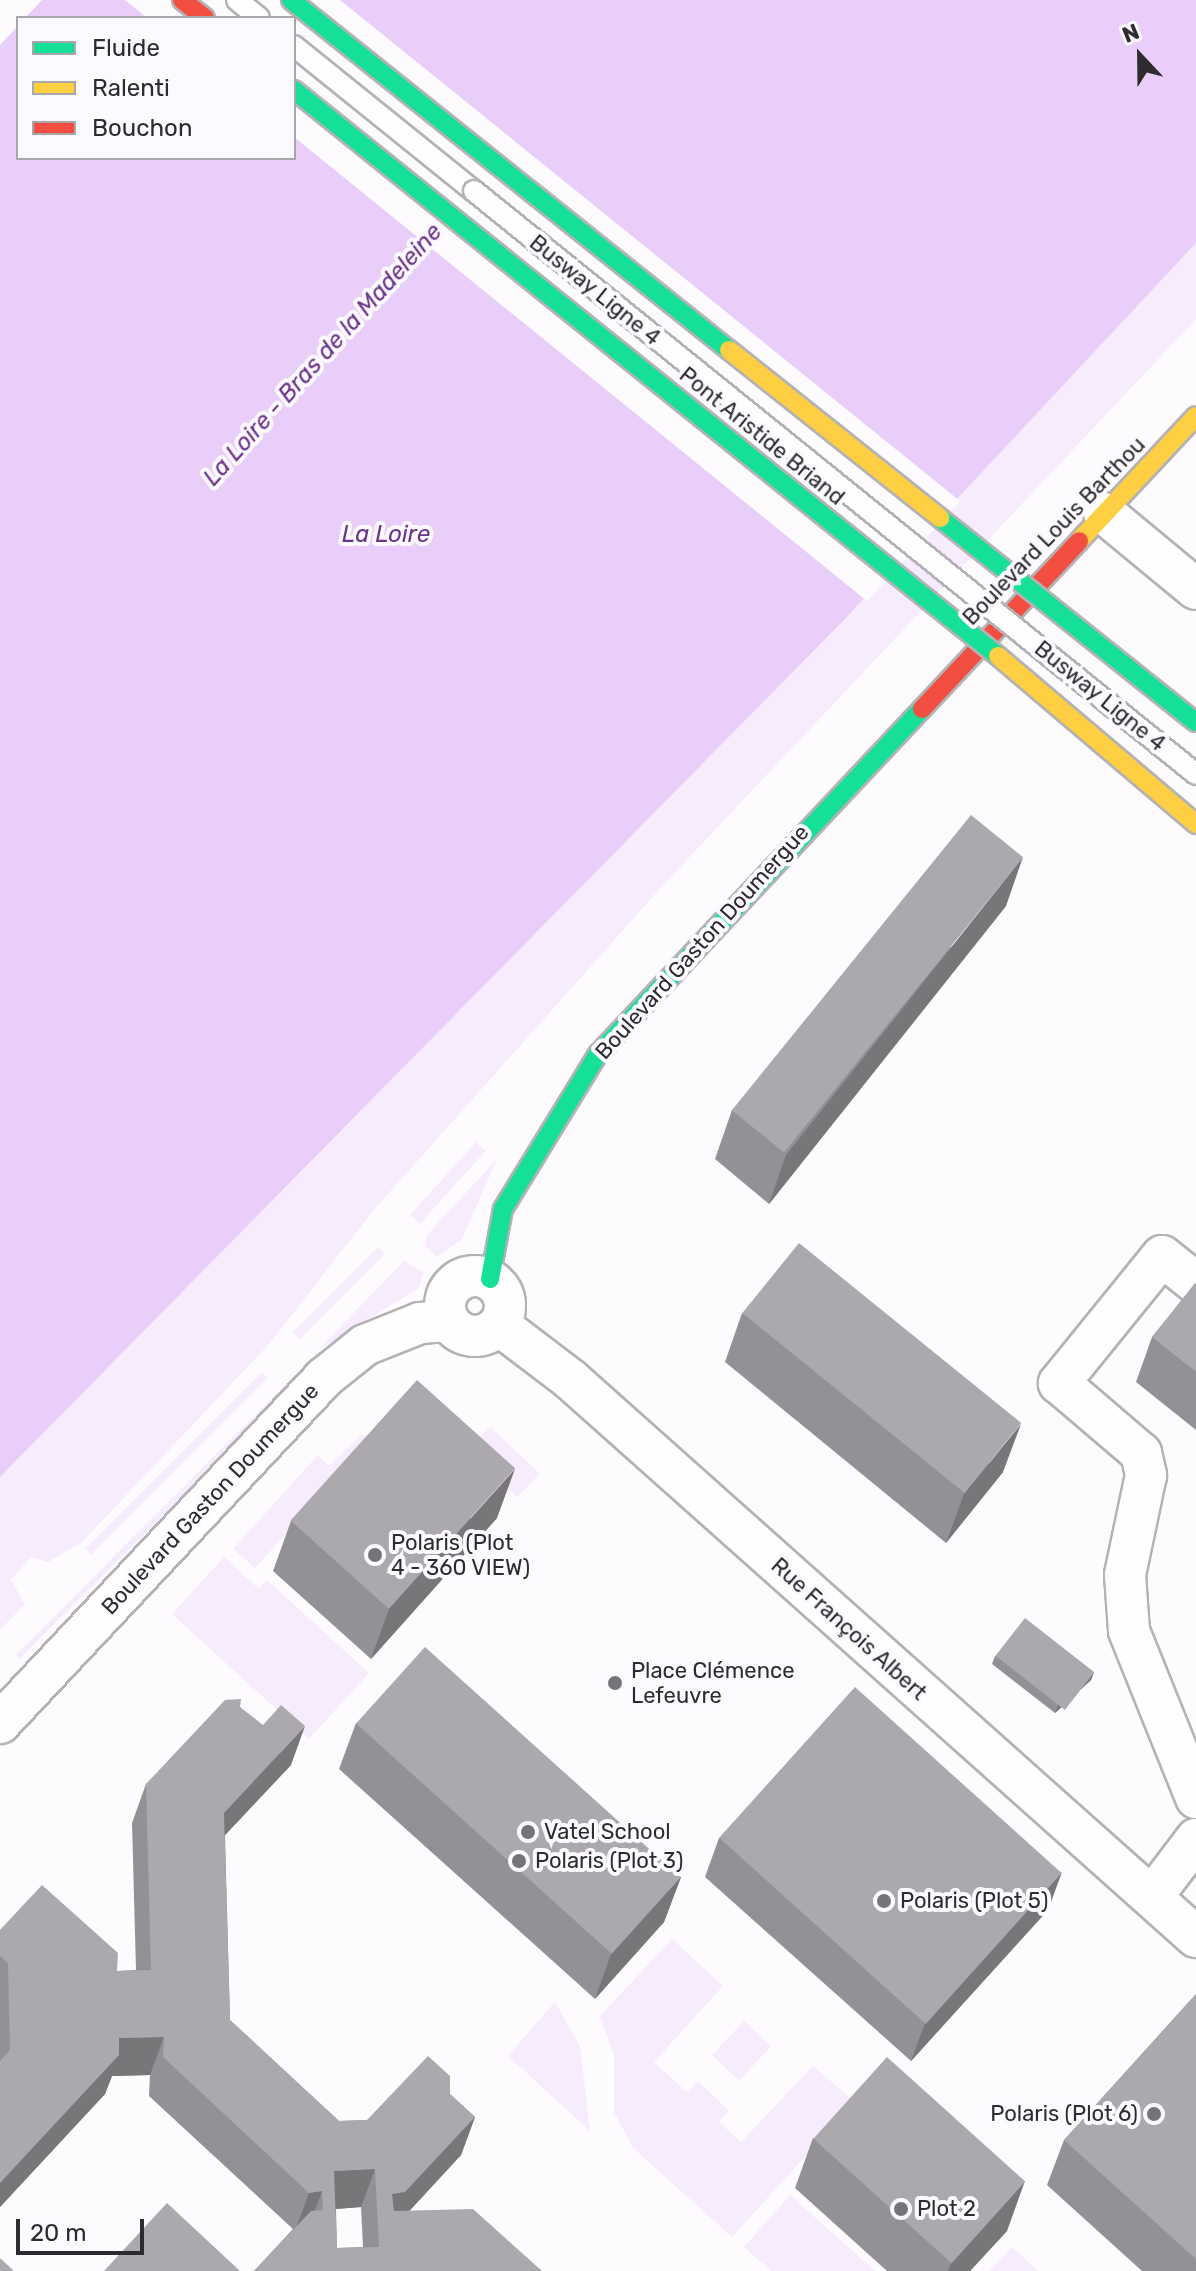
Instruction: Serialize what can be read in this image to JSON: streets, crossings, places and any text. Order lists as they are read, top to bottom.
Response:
{
  "streets": {
    "main road": ["Pont Aristide Briand", "Boulevard Louis Barthou", "Boulevard Gaston Doumergue"],
    "street": ["Rue François Albert"],
    "lane": ["Busway Ligne 4"]
  },
  "crossings": [
    ["Boulevard Louis Barthou", "Boulevard Gaston Doumergue"],
    ["Boulevard Gaston Doumergue", "Rue François Albert"]
  ],
  "water": ["La Loire - Bras de la Madeleine", "La Loire"],
  "places": [
    "Polaris (Plot 4 - 360 VIEW)",
    "Place Clémence Lefeuvre",
    "Vatel School",
    "Polaris (Plot 3)",
    "Polaris (Plot 5)",
    "Polaris (Plot 6)",
    "Plot 2"
  ],
  "legend": ["Fluide", "Ralenti", "Bouchon"],
  "scale_bar": "20 m",
  "north": "top"
}
